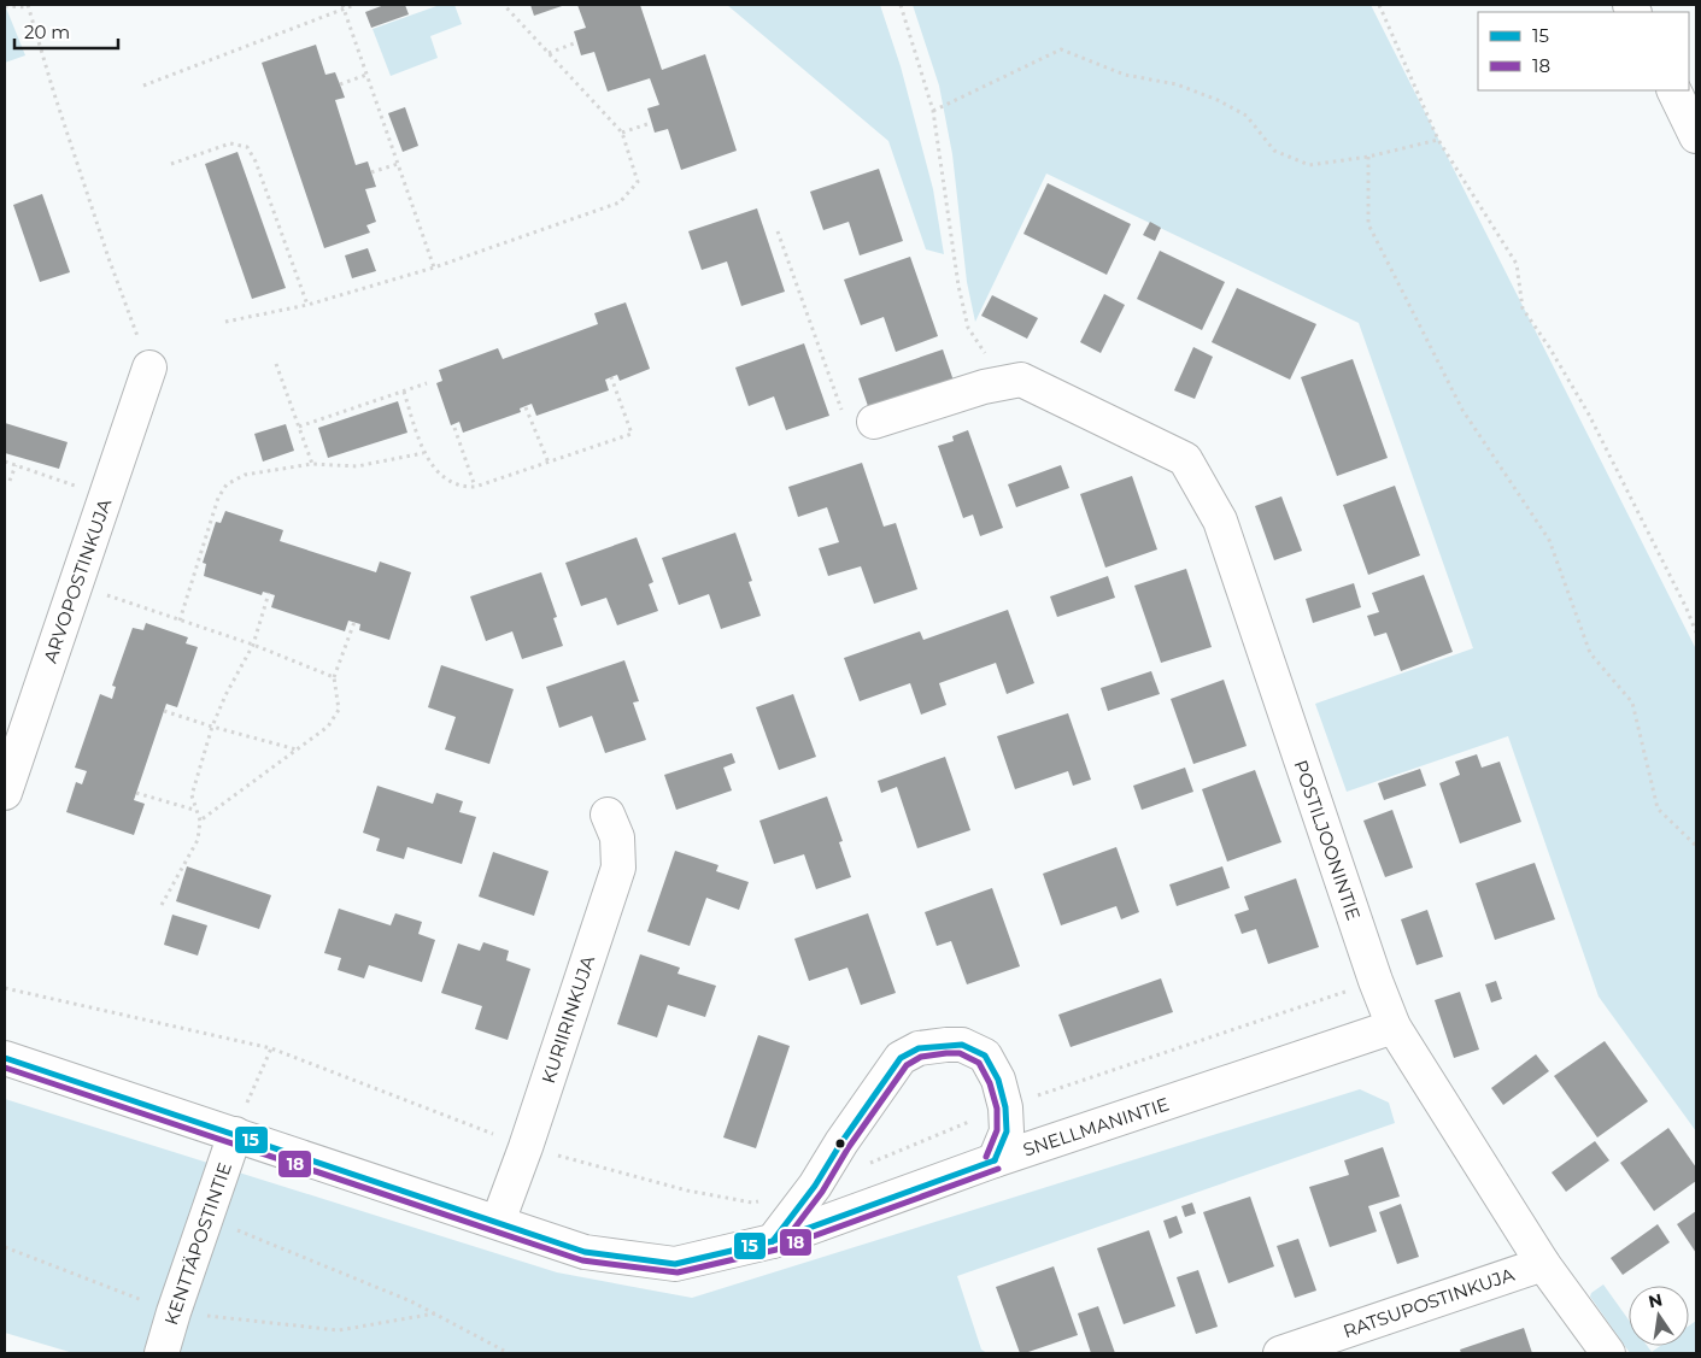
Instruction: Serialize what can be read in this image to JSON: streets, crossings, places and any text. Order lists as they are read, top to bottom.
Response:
{
  "streets": {
    "main road": [
      "ARVOPOSTINKUJA",
      "POSTILJOONINTIE",
      "KURIIRINKUJA",
      "SNELLMANINTIE",
      "KENTTÄPOSTINTIE",
      "RATSUPOSTINKUJA"
    ]
  },
  "crossings": [
    ["POSTILJOONINTIE", "SNELLMANINTIE"],
    ["POSTILJOONINTIE", "RATSUPOSTINKUJA"],
    ["KURIIRINKUJA", "SNELLMANINTIE"],
    ["SNELLMANINTIE", "KENTTÄPOSTINTIE"]
  ],
  "lines": ["transit line 15", "transit line 18"],
  "legend": ["15", "18"],
  "scale_bar": "20 m",
  "north": "top"
}
